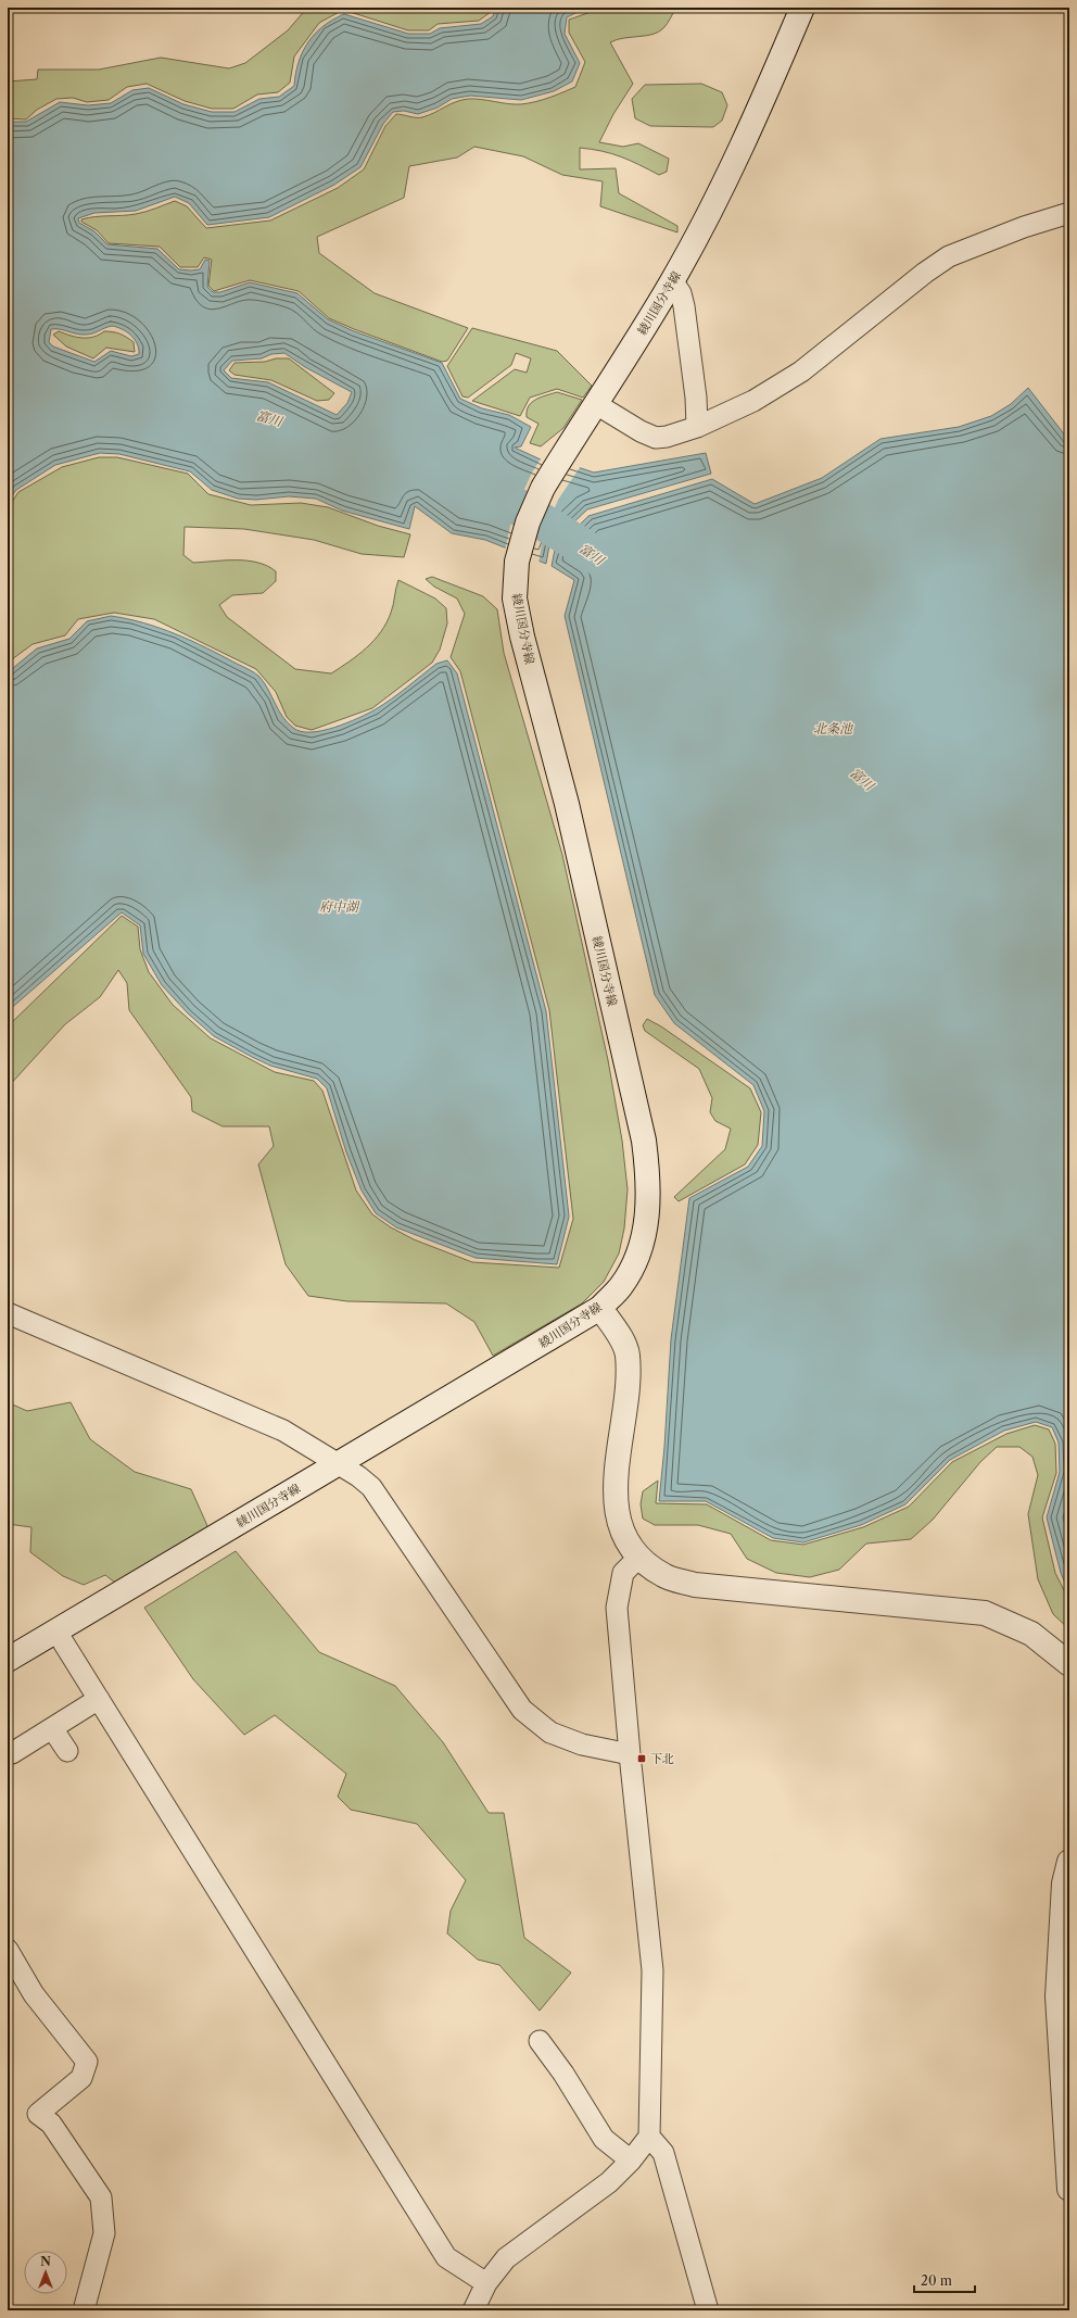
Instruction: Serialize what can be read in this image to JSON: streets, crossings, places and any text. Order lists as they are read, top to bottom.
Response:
{
  "streets": {
    "main road": ["綾川国分寺線"]
  },
  "water": ["富川", "北条池", "府中湖"],
  "places": {
    "transit": ["下北"]
  },
  "scale_bar": "20 m",
  "north": "top"
}
